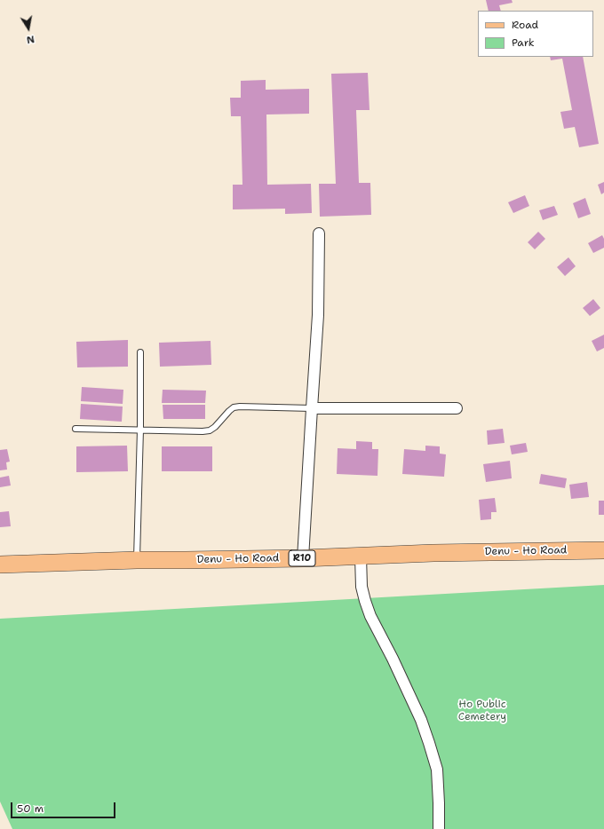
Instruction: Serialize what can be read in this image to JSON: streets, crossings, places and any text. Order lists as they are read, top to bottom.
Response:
{
  "streets": {
    "main road": ["Denu - Ho Road", "R10"]
  },
  "parks": ["Ho Public Cemetery"],
  "legend": ["Road", "Park"],
  "scale_bar": "50 m",
  "north": "bottom"
}
